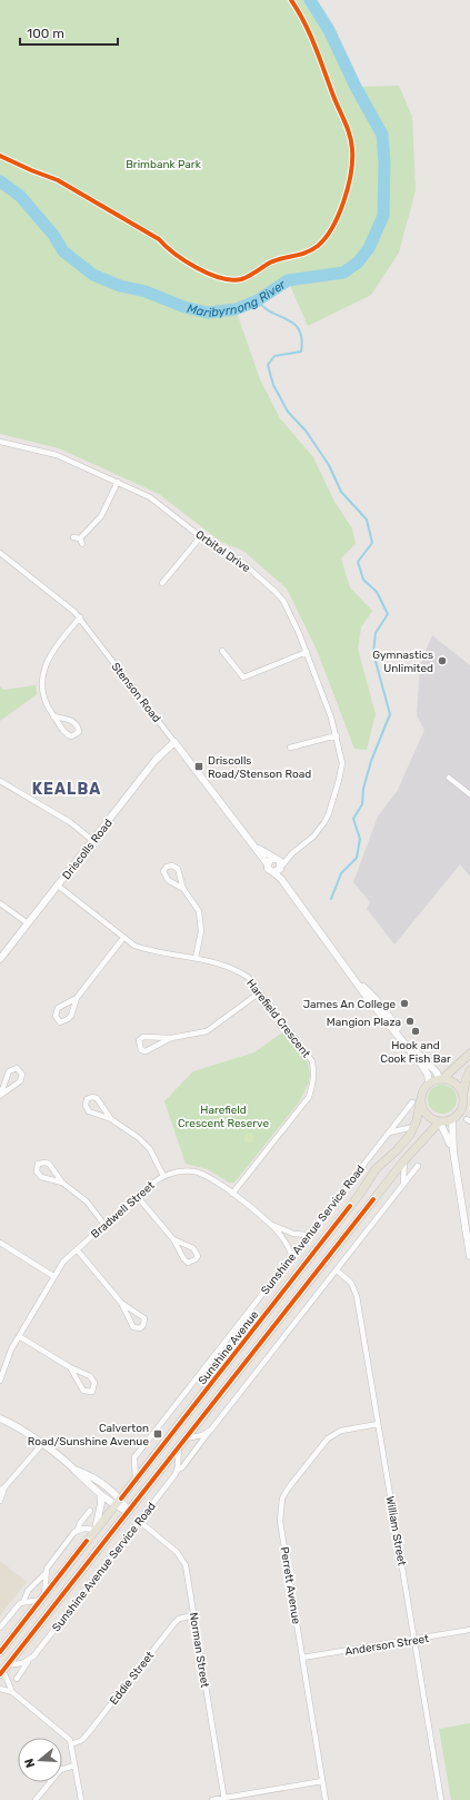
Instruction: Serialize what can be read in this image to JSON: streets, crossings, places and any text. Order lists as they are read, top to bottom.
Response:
{
  "streets": {
    "main road": ["Sunshine Avenue"],
    "street": [
      "Orbital Drive",
      "Stenson Road",
      "Driscolls Road",
      "Harefield Crescent",
      "Bradwell Street",
      "Sunshine Avenue Service Road",
      "William Street",
      "Perrett Avenue",
      "Anderson Street",
      "Norman Street",
      "Eddie Street"
    ]
  },
  "crossings": [
    ["Orbital Drive", "Stenson Road"],
    ["Stenson Road", "Driscolls Road"],
    ["Driscolls Road", "Harefield Crescent"],
    ["Harefield Crescent", "Bradwell Street"],
    ["Bradwell Street", "Sunshine Avenue Service Road"],
    ["Sunshine Avenue Service Road", "Sunshine Avenue"],
    ["Sunshine Avenue Service Road", "William Street"],
    ["Sunshine Avenue Service Road", "Norman Street"],
    ["William Street", "Perrett Avenue"],
    ["William Street", "Anderson Street"],
    ["Perrett Avenue", "Anderson Street"],
    ["Norman Street", "Eddie Street"]
  ],
  "districts": ["KEALBA"],
  "water": ["Maribyrnong River"],
  "parks": ["Brimbank Park", "Harefield Crescent Reserve"],
  "places": {
    "other": [
      "Gymnastics Unlimited",
      "James An College",
      "Mangion Plaza",
      "Hook and Cook Fish Bar"
    ],
    "transit": ["Driscolls Road/Stenson Road", "Calverton Road/Sunshine Avenue"]
  },
  "scale_bar": "100 m",
  "north": "left"
}
